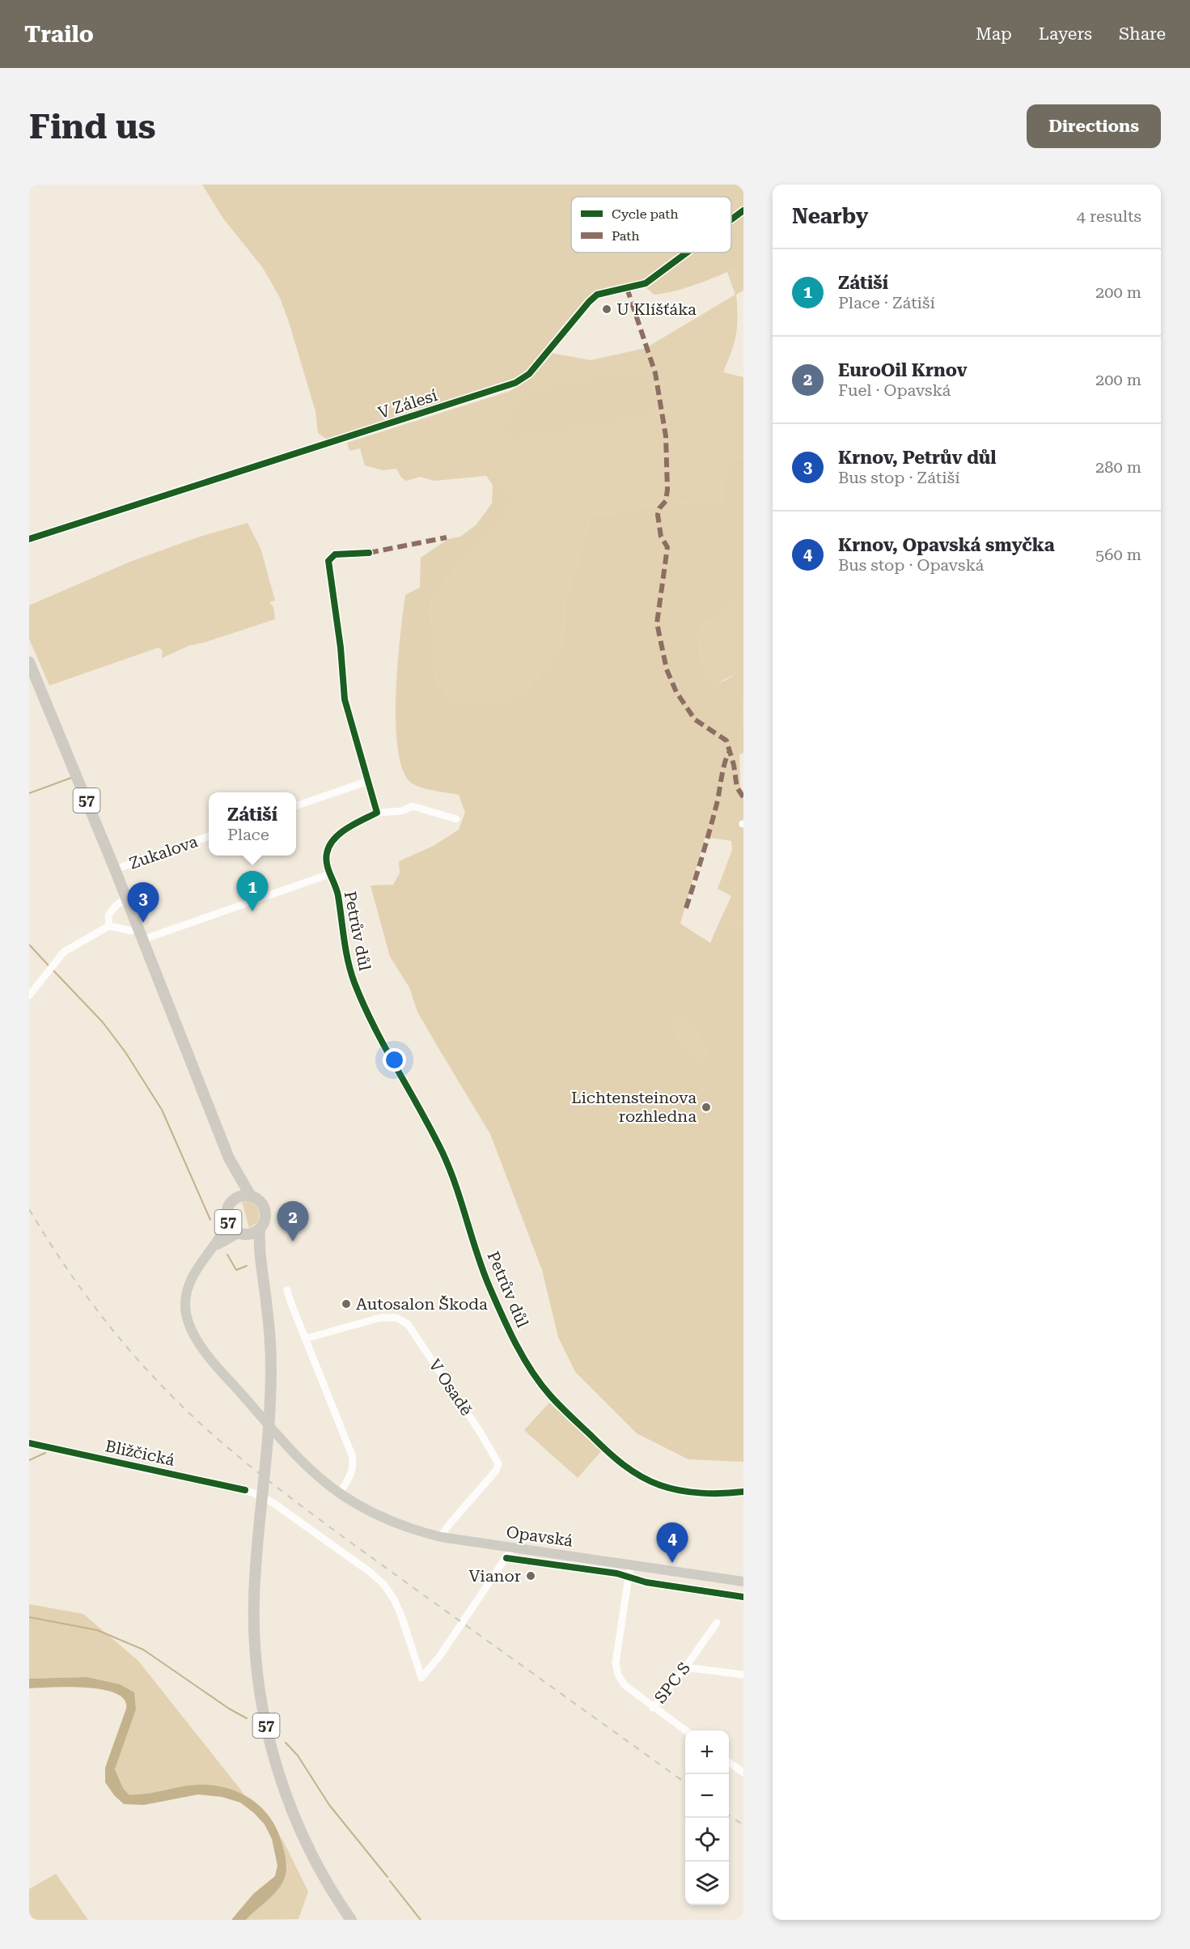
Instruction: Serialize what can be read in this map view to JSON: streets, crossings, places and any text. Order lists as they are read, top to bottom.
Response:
{
  "streets": {
    "main road": ["57", "Opavská"],
    "street": [
      "V Zálesí",
      "Zukalova",
      "Petrův důl",
      "V Osadě",
      "Bližčická",
      "SPC S"
    ]
  },
  "crossings": [
    ["57", "Zukalova"],
    ["57", "Opavská"],
    ["V Osadě", "Opavská"],
    ["Bližčická", "Opavská"],
    ["Opavská", "SPC S"]
  ],
  "places": [
    "U Klíšťáka",
    "Lichtensteinova rozhledna",
    "Autosalon Škoda",
    "Vianor"
  ],
  "legend": ["Cycle path", "Path"],
  "page": {
    "header": "Trailo",
    "nav": ["Map", "Layers", "Share"],
    "buttons": "Directions",
    "title": "Find us",
    "heading": ["Nearby", "4 results"],
    "list": [
      {
        "mark": "1",
        "name": "Zátiší",
        "note": "Place · Zátiší",
        "value": "200 m"
      },
      {
        "mark": "2",
        "name": "EuroOil Krnov",
        "note": "Fuel · Opavská",
        "value": "200 m"
      },
      {
        "mark": "3",
        "name": "Krnov, Petrův důl",
        "note": "Bus stop · Zátiší",
        "value": "280 m"
      },
      {
        "mark": "4",
        "name": "Krnov, Opavská smyčka",
        "note": "Bus stop · Opavská",
        "value": "560 m"
      }
    ],
    "popup": ["Zátiší", "Place"],
    "pins": [
      "1",
      "3",
      "2",
      "4"
    ],
    "map_buttons": ["+", "−"]
  }
}
